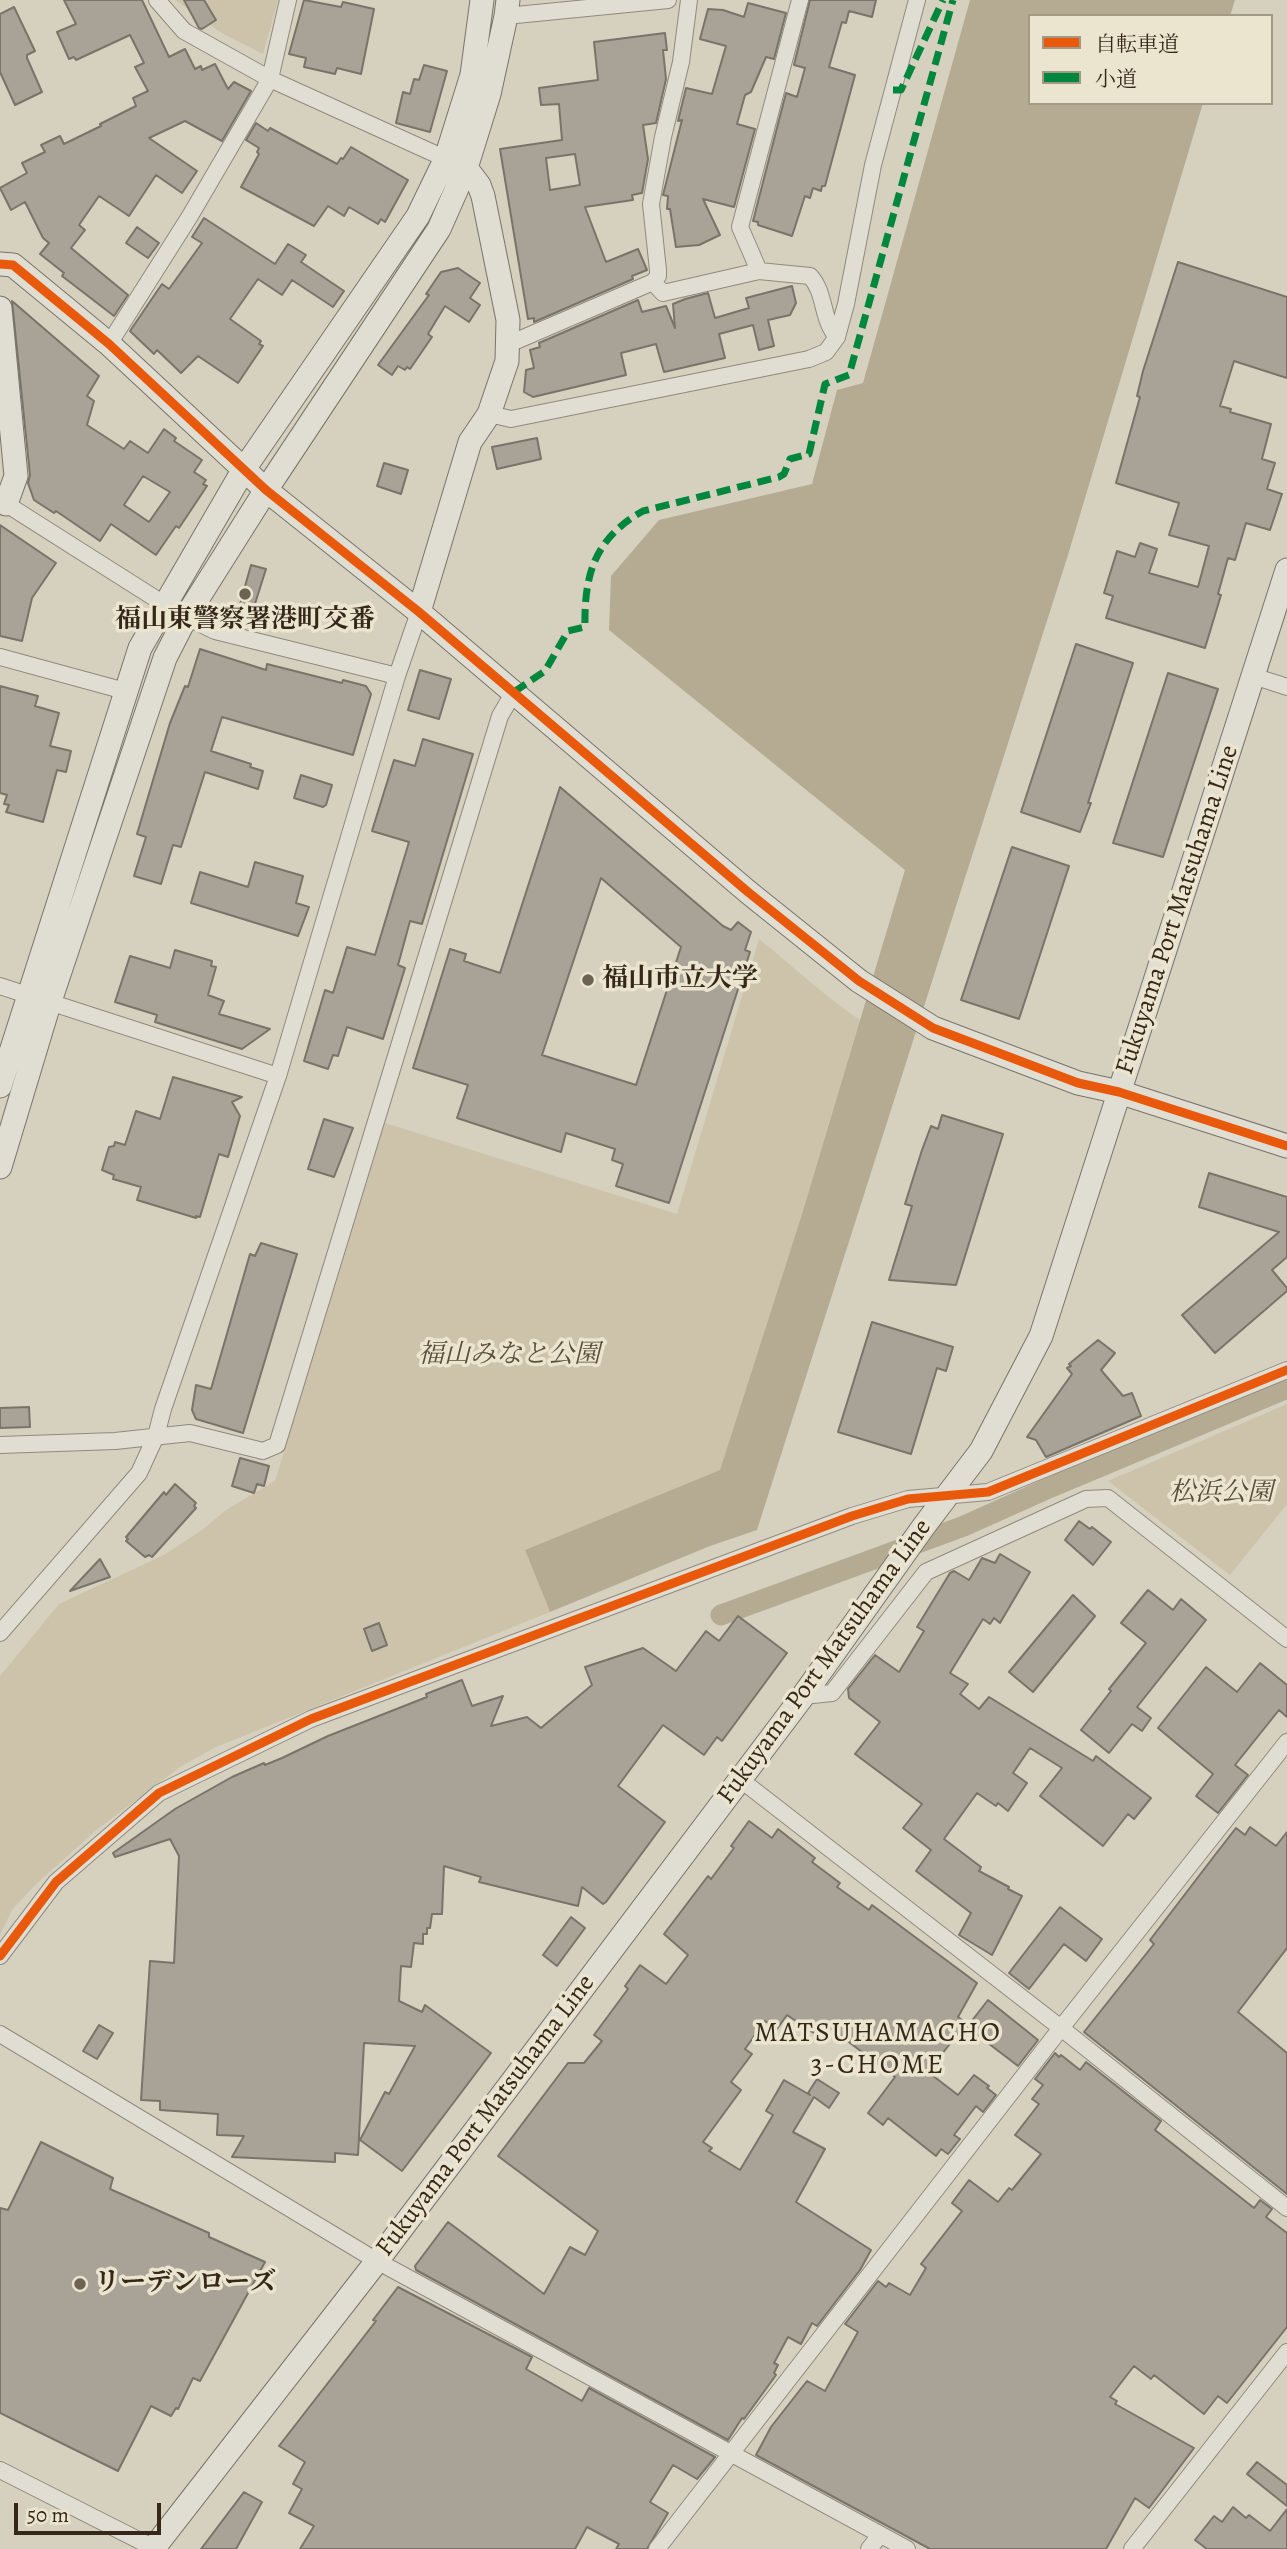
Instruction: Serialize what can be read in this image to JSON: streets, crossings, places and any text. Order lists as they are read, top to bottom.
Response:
{
  "streets": {
    "street": ["Fukuyama Port Matsuhama Line"]
  },
  "districts": ["MATSUHAMACHO 3-CHOME"],
  "parks": ["福山みなと公園", "松浜公園"],
  "places": ["福山東警察署港町交番", "福山市立大学", "リーデンローズ"],
  "legend": ["自転車道", "小道"],
  "scale_bar": "50 m"
}
